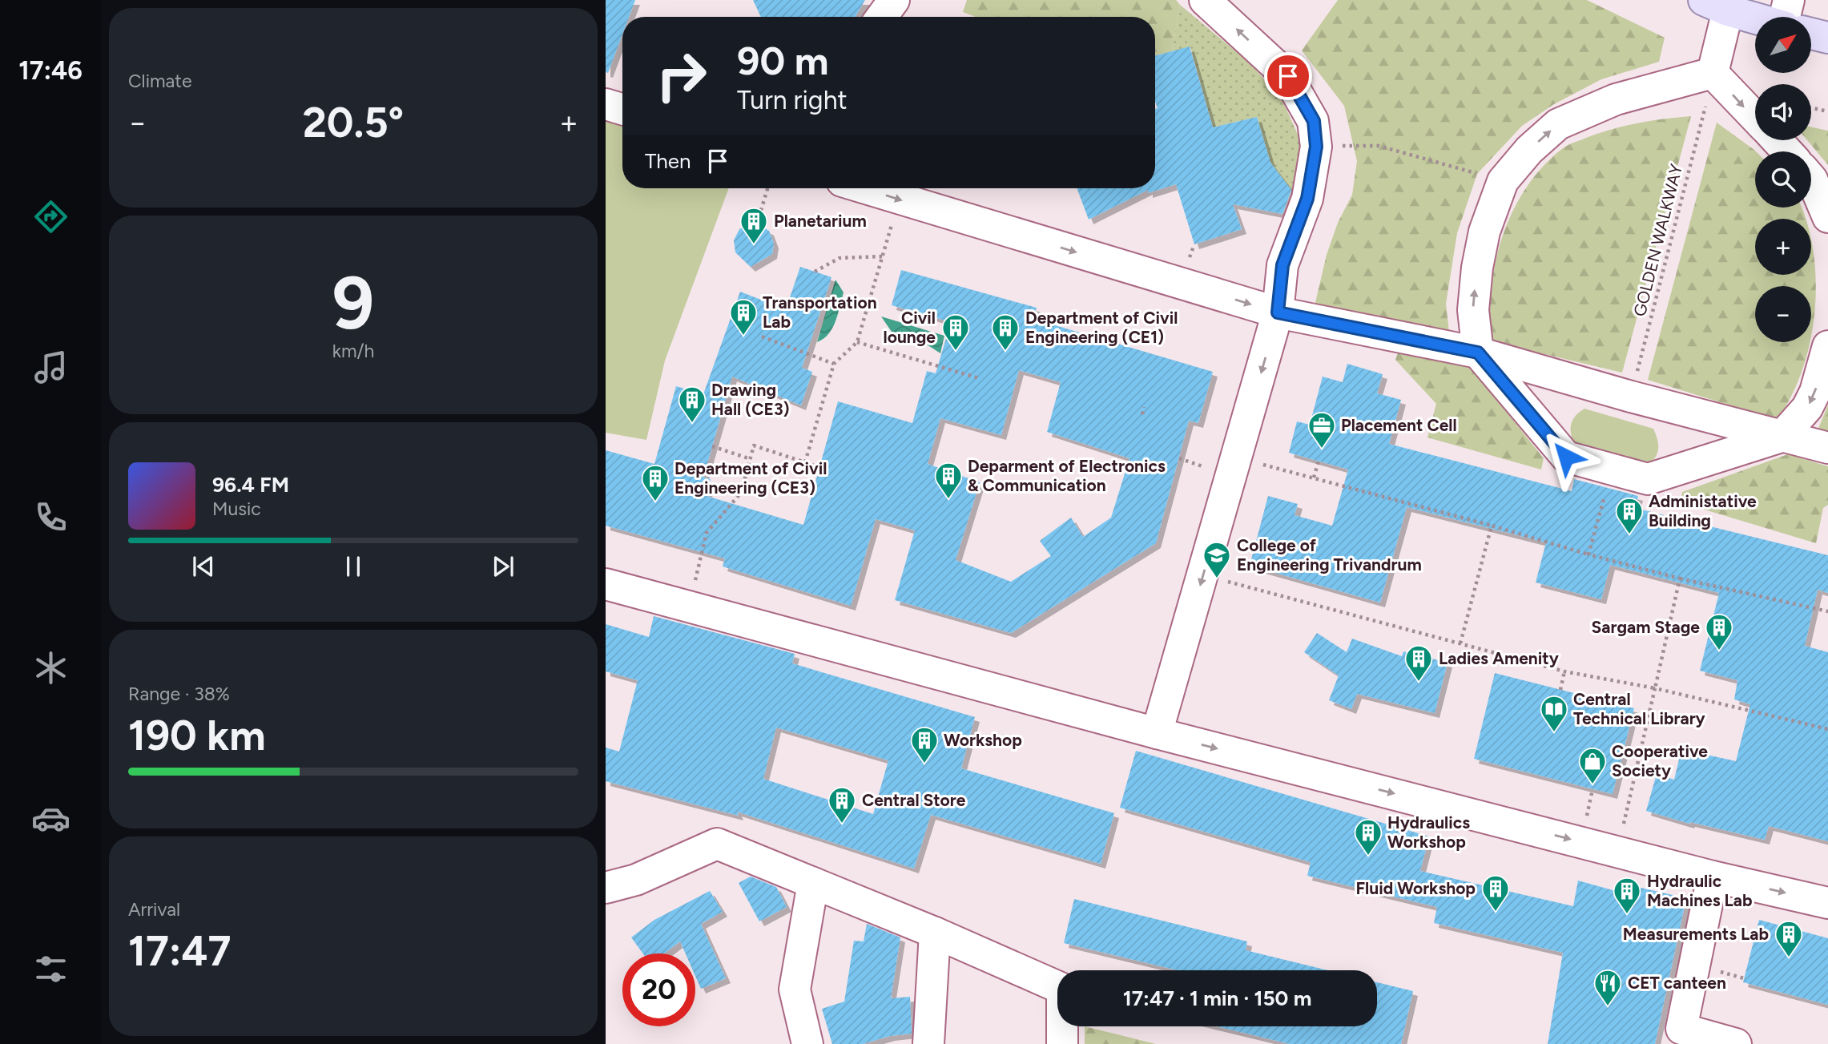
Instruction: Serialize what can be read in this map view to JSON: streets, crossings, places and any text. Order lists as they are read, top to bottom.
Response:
{
  "streets": {
    "path": ["GOLDEN WALKWAY"]
  },
  "places": {
    "building": [
      "Planetarium",
      "Transportation Lab",
      "Civil lounge",
      "Department of Civil Engineering (CE1)",
      "Drawing Hall (CE3)",
      "Deparment of Electronics & Communication",
      "Department of Civil Engineering (CE3)",
      "Administative Building",
      "Sargam Stage",
      "Ladies Amenity",
      "Workshop",
      "Central Store",
      "Hydraulics Workshop",
      "Fluid Workshop",
      "Hydraulic Machines Lab",
      "Measurements Lab"
    ],
    "office": ["Placement Cell"],
    "school or university": ["College of Engineering Trivandrum"],
    "library": ["Central Technical Library"],
    "shop": ["Cooperative Society"],
    "restaurant": ["CET canteen"]
  },
  "north": "top right",
  "page": {
    "tabs": "17:46",
    "tile": [
      "Climate",
      ["9", "km/h"],
      ["Range · 38%", "190 km"],
      ["Arrival", "17:47"]
    ],
    "map_buttons": ["+", "−"],
    "turn": ["90 m", "Turn right"],
    "heat": ["−", "20.5°", "+"],
    "then": "Then",
    "song": ["96.4 FM", "Music"],
    "limit": "20",
    "trip": "17:47 · 1 min · 150 m"
  }
}
